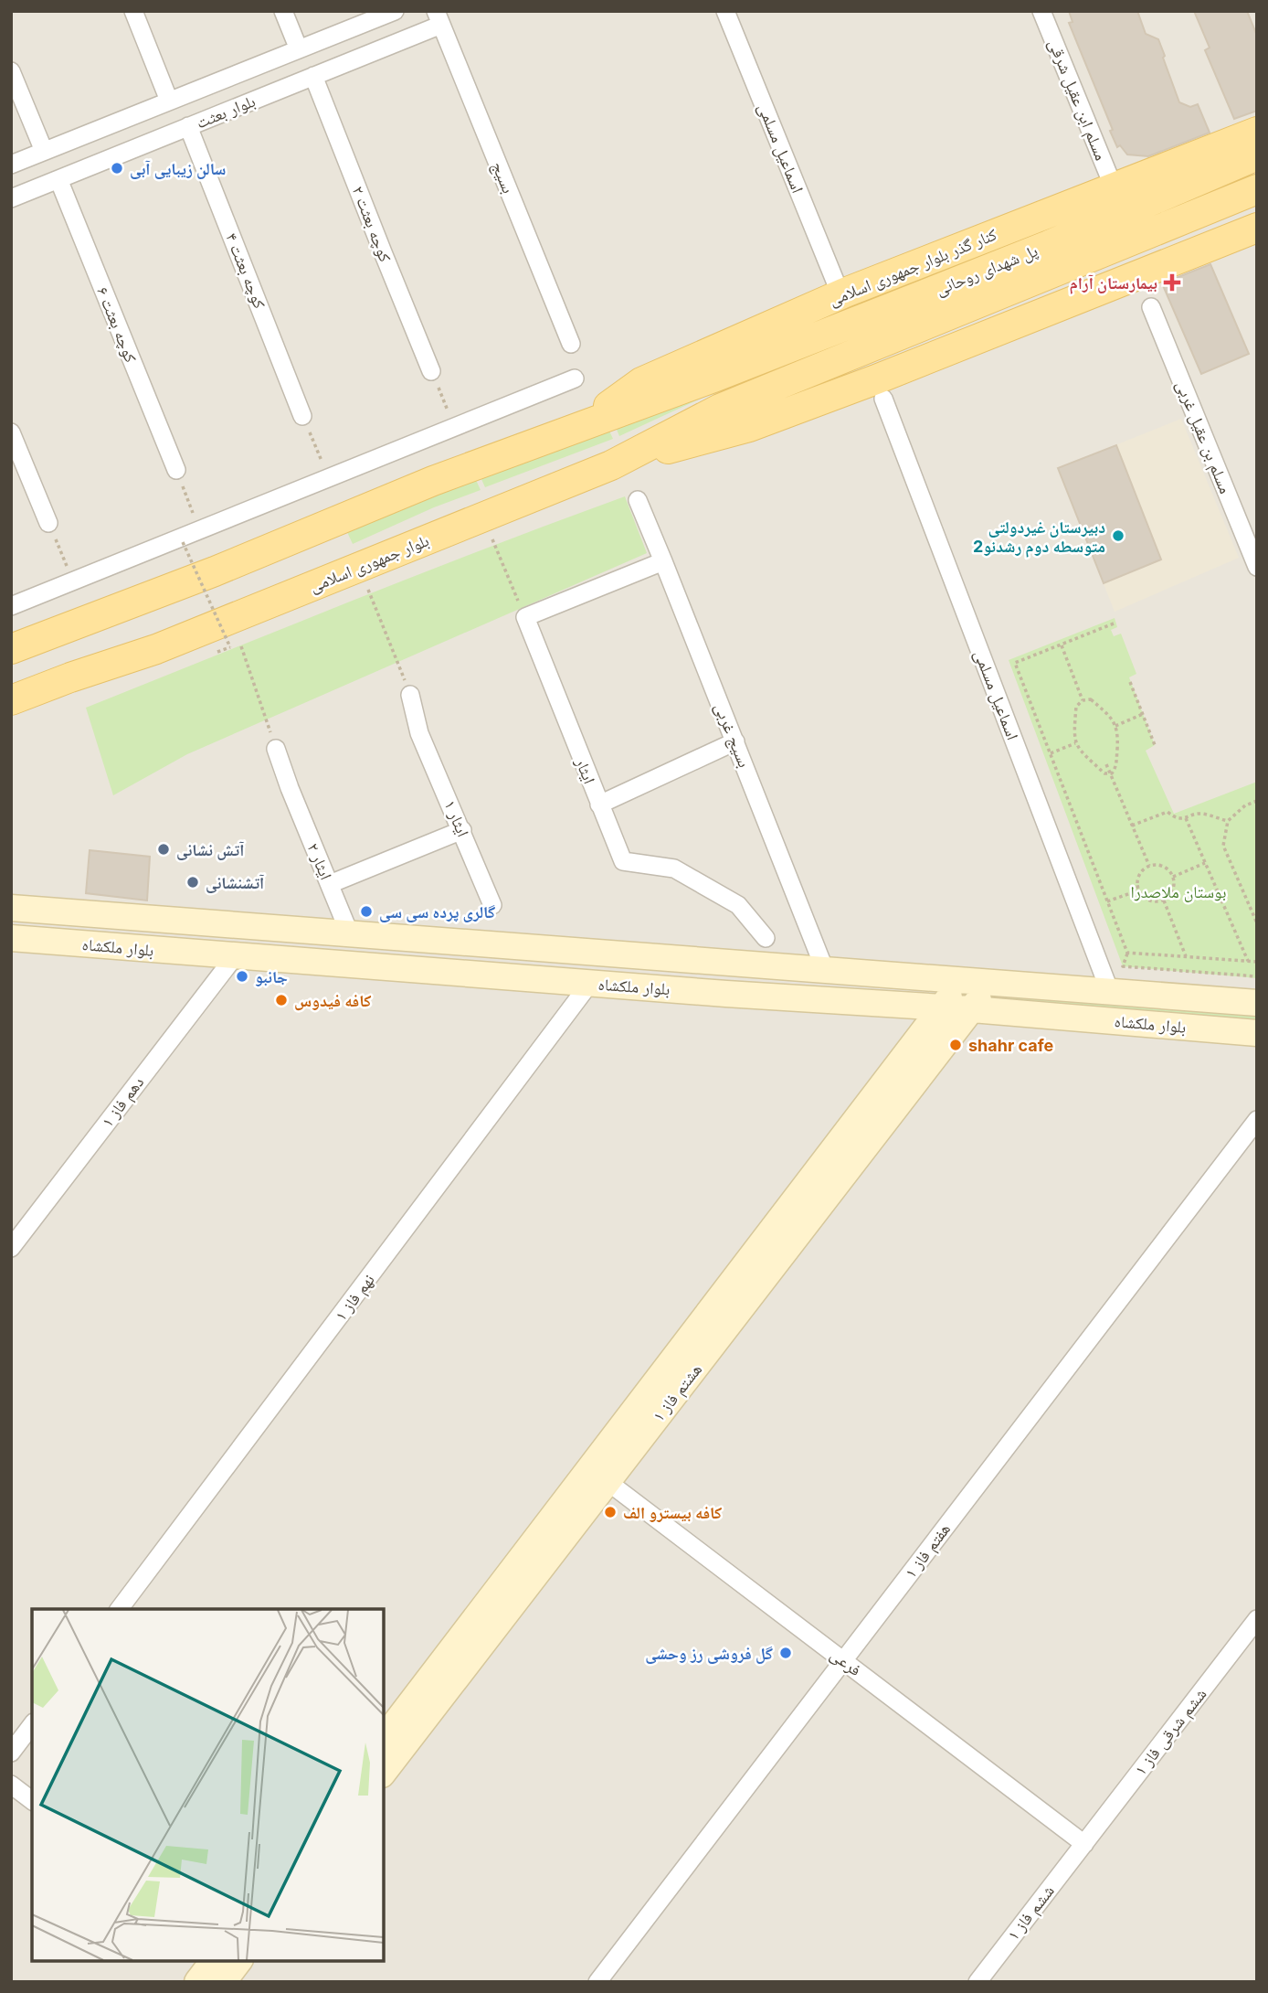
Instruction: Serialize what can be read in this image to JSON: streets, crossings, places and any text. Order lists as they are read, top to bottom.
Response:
{
  "streets": {
    "main road": [
      "کنار گذر بلوار جمهوری اسلامی",
      "پل شهدای روحانی",
      "بلوار جمهوری اسلامی",
      "بلوار ملکشاه",
      "هشتم فاز ۱"
    ],
    "street": [
      "مسلم ابن عقیل شرقی",
      "بلوار بعثت",
      "اسماعیل مسلمی",
      "بسیج",
      "کوچه بعثت ۲",
      "کوچه بعثت ۴",
      "کوچه بعثت ۶",
      "مسلم بن عقیل غربی",
      "بسیج غربی",
      "ایثار",
      "ایثار ۱",
      "ایثار ۲",
      "دهم فاز ۱",
      "نهم فاز ۱",
      "هفتم فاز ۱",
      "فرعی",
      "ششم شرقی فاز ۱",
      "ششم فاز ۱"
    ]
  },
  "crossings": [
    ["مسلم ابن عقیل شرقی", "کنار گذر بلوار جمهوری اسلامی"],
    ["بلوار بعثت", "بسیج"],
    ["بلوار بعثت", "کوچه بعثت ۲"],
    ["بلوار بعثت", "کوچه بعثت ۴"],
    ["بلوار بعثت", "کوچه بعثت ۶"],
    ["اسماعیل مسلمی", "بلوار ملکشاه"],
    ["کنار گذر بلوار جمهوری اسلامی", "پل شهدای روحانی"],
    ["پل شهدای روحانی", "بلوار جمهوری اسلامی"],
    ["بسیج غربی", "بلوار ملکشاه"],
    ["ایثار ۲", "بلوار ملکشاه"],
    ["بلوار ملکشاه", "دهم فاز ۱"],
    ["بلوار ملکشاه", "نهم فاز ۱"],
    ["بلوار ملکشاه", "هشتم فاز ۱"],
    ["هشتم فاز ۱", "فرعی"],
    ["هفتم فاز ۱", "فرعی"],
    ["فرعی", "ششم شرقی فاز ۱"],
    ["فرعی", "ششم فاز ۱"],
    ["ششم شرقی فاز ۱", "ششم فاز ۱"]
  ],
  "parks": ["بوستان ملاصدرا"],
  "places": {
    "other": [
      "سالن زیبایی آبی",
      "دبیرستان غیردولتی متوسطه دوم رشدنو2",
      "آتش نشانی",
      "آتشنشانی",
      "گالری پرده سی سی",
      "جانبو",
      "كافه فيدوس",
      "shahr cafe",
      "کافه بیسترو الف",
      "گل فروشی رز وحشی"
    ],
    "health": ["بیمارستان آرام"]
  }
}
